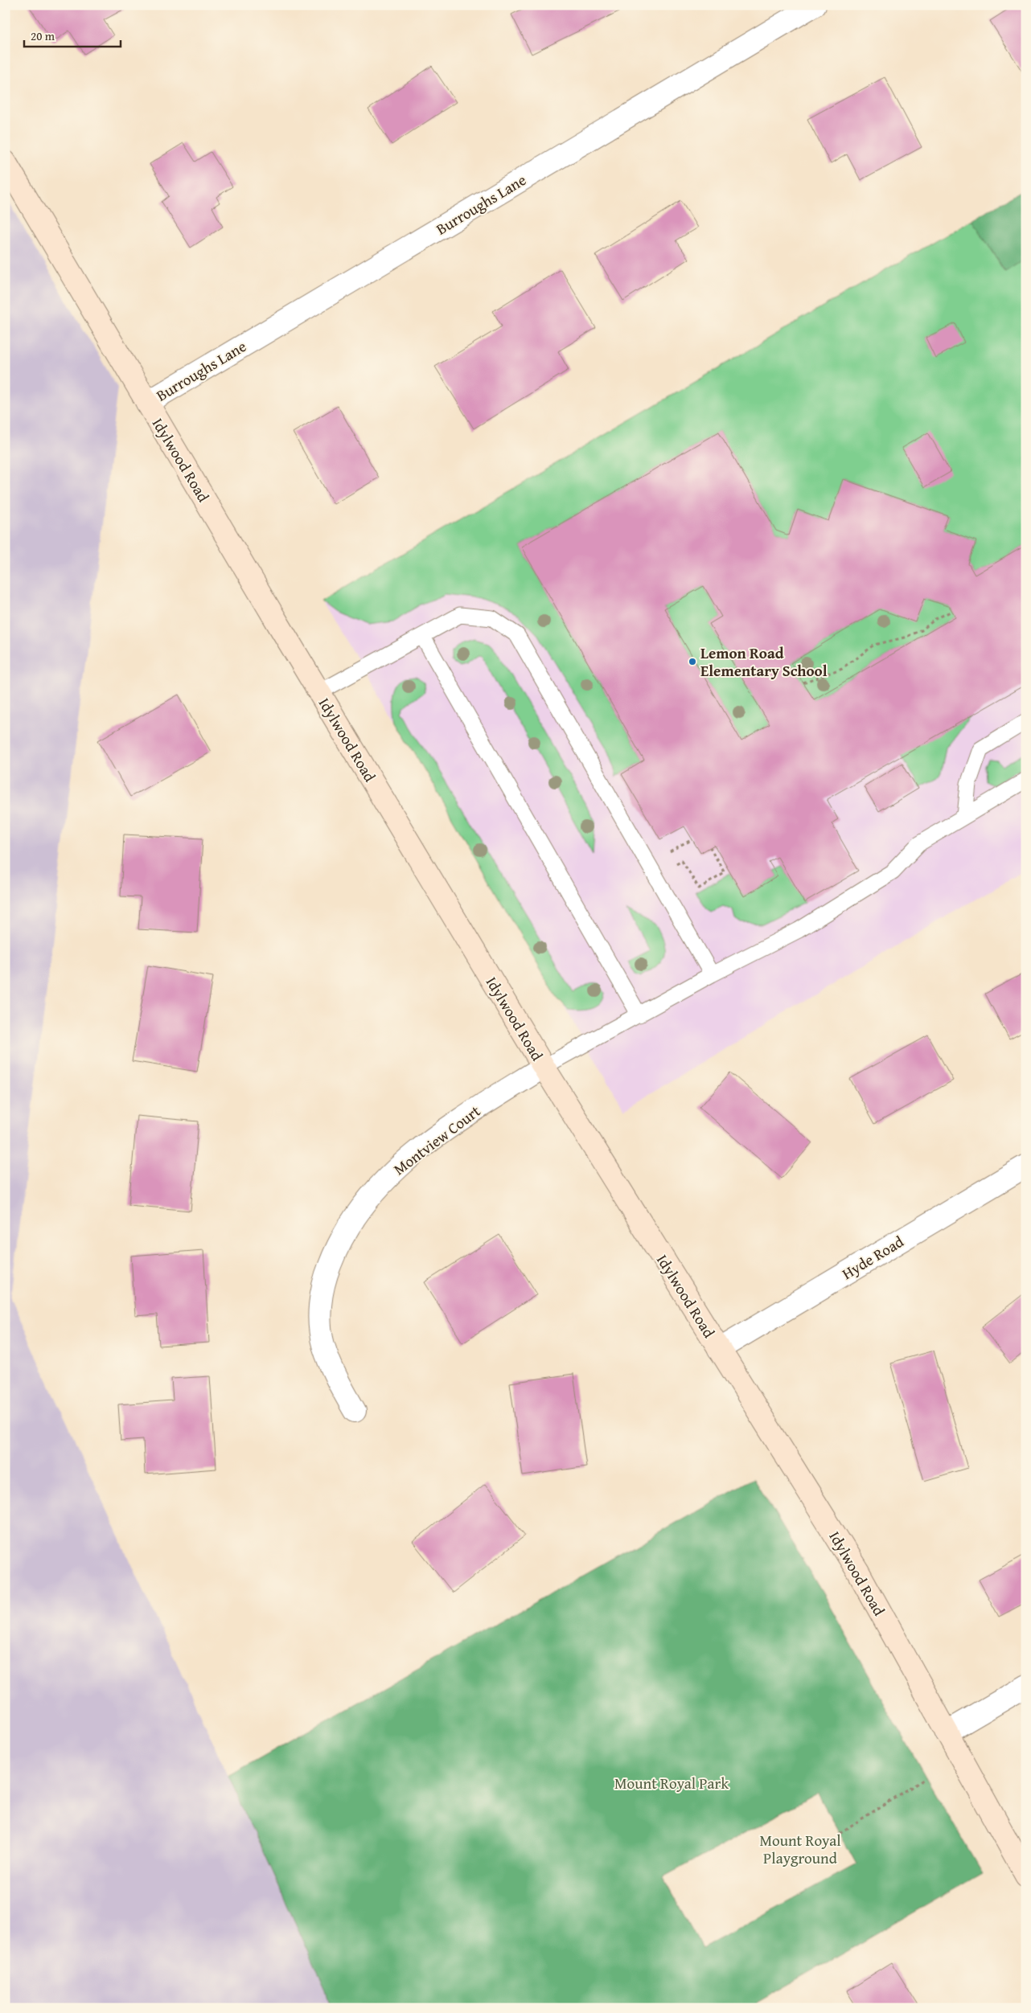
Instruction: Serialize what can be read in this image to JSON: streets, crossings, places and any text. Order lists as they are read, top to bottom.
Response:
{
  "streets": {
    "main road": ["Idylwood Road"],
    "street": ["Burroughs Lane", "Montview Court", "Hyde Road"]
  },
  "crossings": [
    ["Burroughs Lane", "Idylwood Road"],
    ["Idylwood Road", "Montview Court"],
    ["Idylwood Road", "Hyde Road"]
  ],
  "parks": ["Mount Royal Park", "Mount Royal Playground"],
  "places": ["Lemon Road Elementary School"],
  "scale_bar": "20 m"
}
